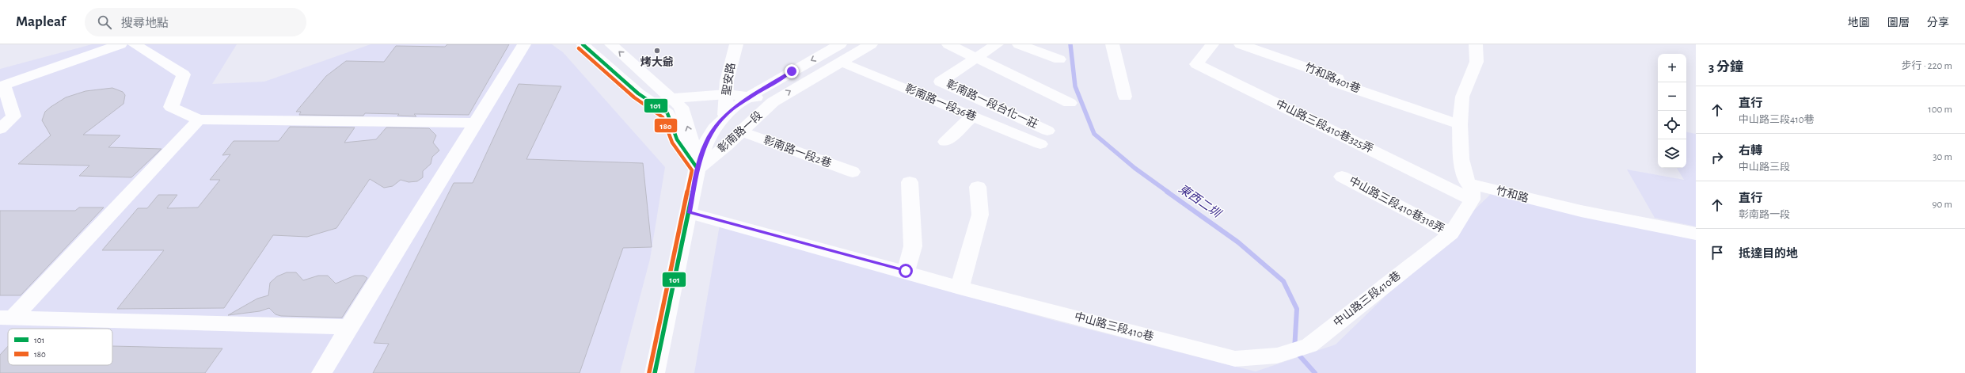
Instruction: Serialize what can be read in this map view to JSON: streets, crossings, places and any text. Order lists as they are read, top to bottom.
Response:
{
  "streets": {
    "main road": [
      "竹和路401巷",
      "聖安路",
      "彰南路一段36巷",
      "彰南路一段台化一莊",
      "中山路三段410巷325弄",
      "彰南路一段",
      "彰南路一段2巷",
      "竹和路",
      "中山路三段410巷318弄",
      "中山路三段410巷"
    ]
  },
  "crossings": [
    ["聖安路", "彰南路一段"],
    ["彰南路一段36巷", "彰南路一段"],
    ["中山路三段410巷325弄", "竹和路"],
    ["中山路三段410巷325弄", "中山路三段410巷"],
    ["彰南路一段", "彰南路一段2巷"],
    ["竹和路", "中山路三段410巷"],
    ["中山路三段410巷318弄", "中山路三段410巷"]
  ],
  "water": ["東西二圳"],
  "places": ["烤大爺"],
  "lines": ["transit line 101", "transit line 180"],
  "legend": ["101", "180"],
  "page": {
    "header": "Mapleaf",
    "search": "搜尋地點",
    "nav": ["地圖", "圖層", "分享"],
    "heading": ["3 分鐘", "步行 · 220 m"],
    "map_buttons": ["+", "−"],
    "list": [
      ["直行", "中山路三段410巷", "100 m"],
      ["右轉", "中山路三段", "30 m"],
      ["直行", "彰南路一段", "90 m"],
      "抵達目的地"
    ]
  }
}
